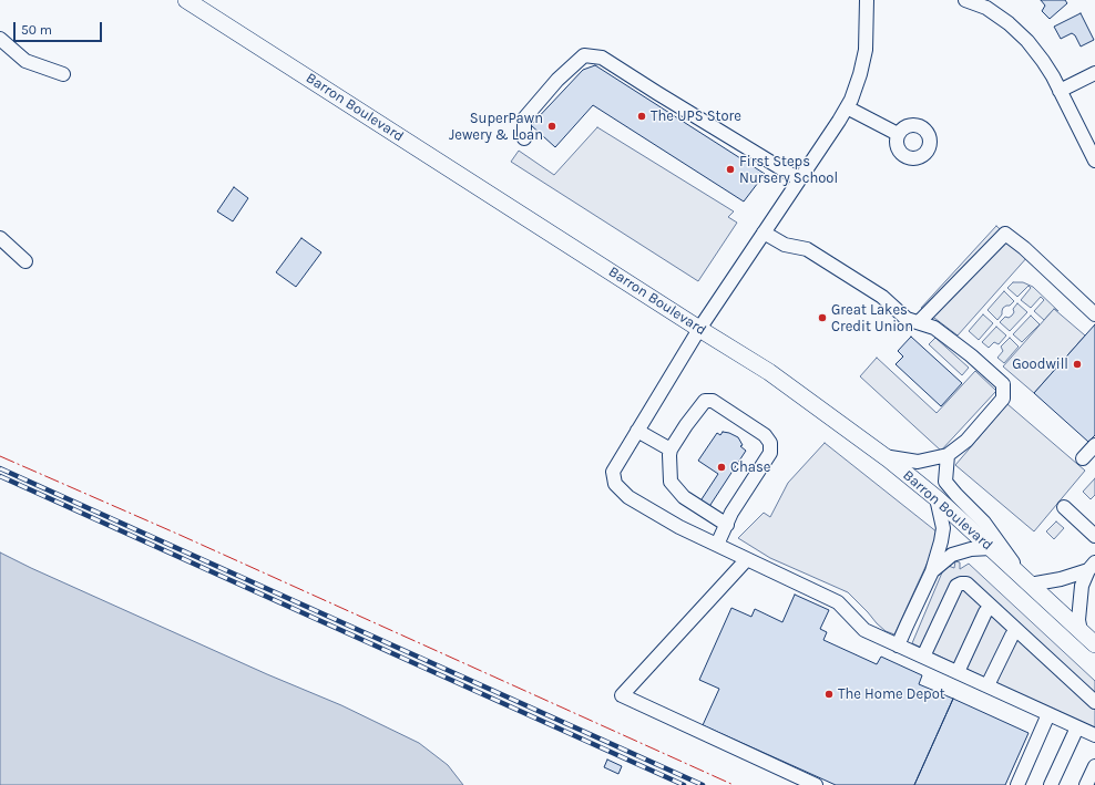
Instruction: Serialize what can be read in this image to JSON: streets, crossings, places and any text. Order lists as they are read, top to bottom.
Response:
{
  "streets": {
    "main road": ["Barron Boulevard"]
  },
  "places": [
    "The UPS Store",
    "SuperPawn Jewery & Loan",
    "First Steps Nursery School",
    "Great Lakes Credit Union",
    "Goodwill",
    "Chase",
    "The Home Depot"
  ],
  "scale_bar": "50 m"
}
